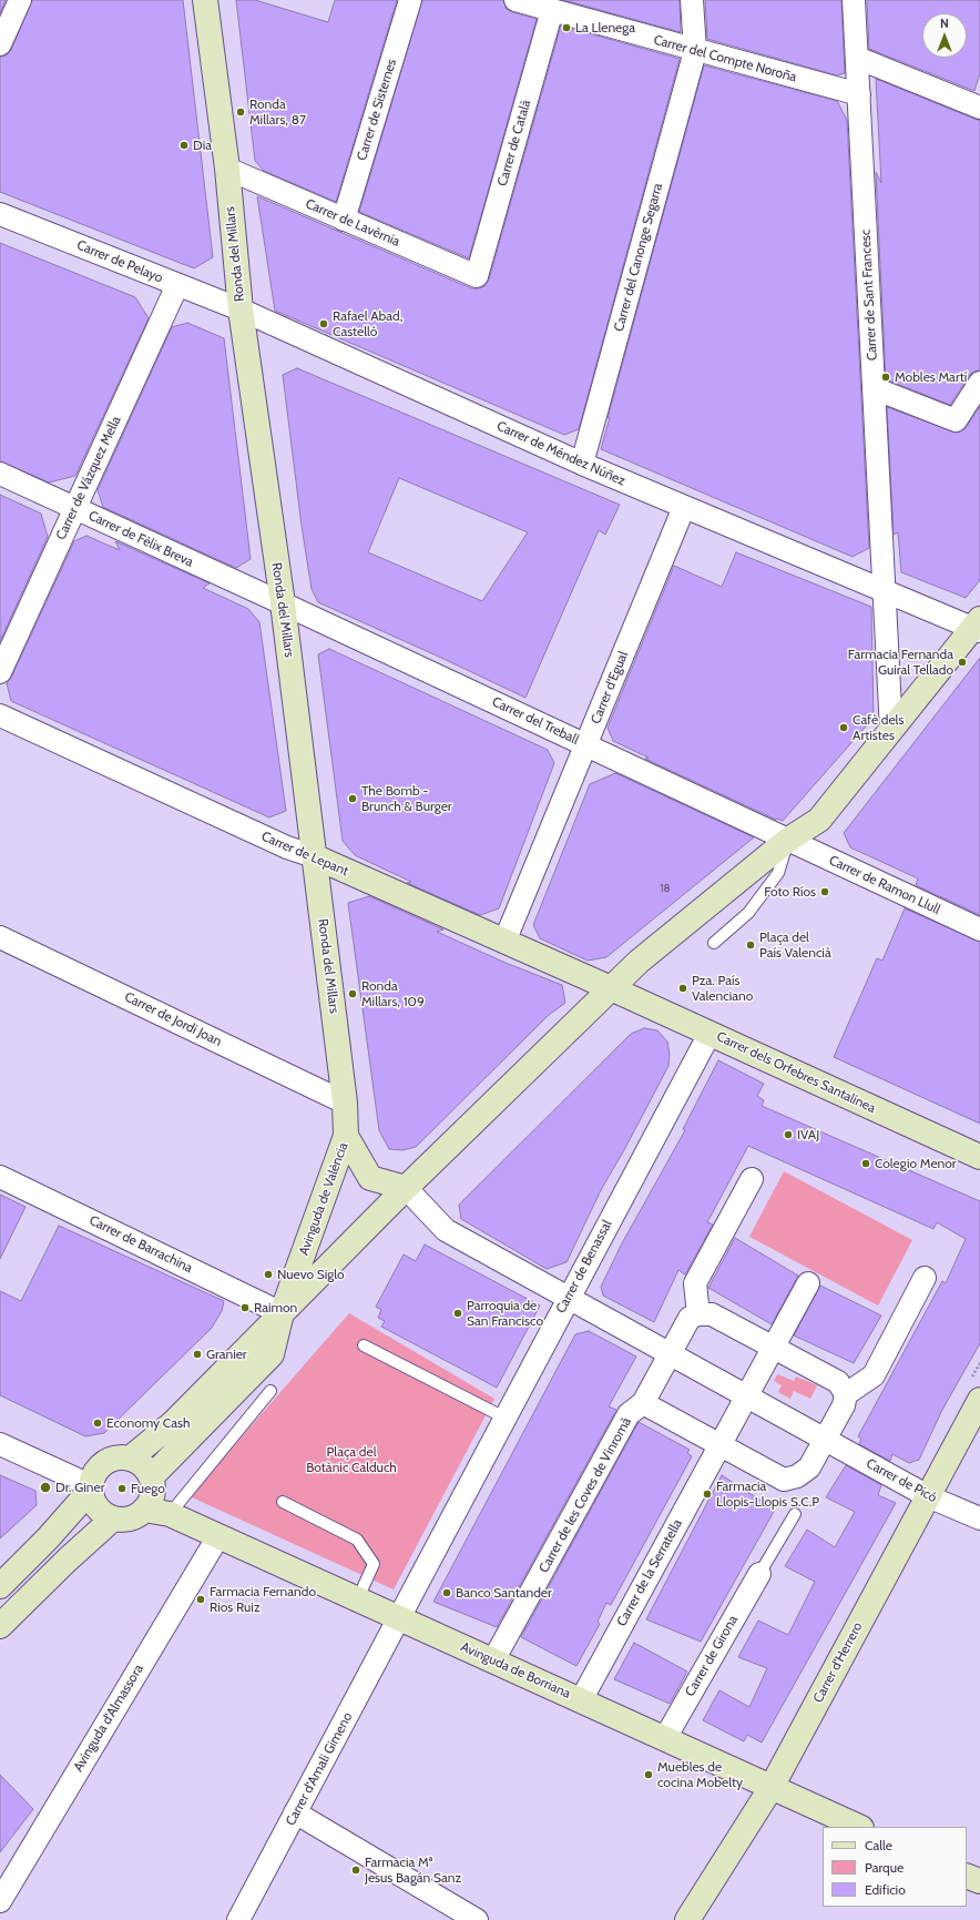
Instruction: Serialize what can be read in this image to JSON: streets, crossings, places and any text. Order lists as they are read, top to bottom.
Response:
{
  "streets": {
    "main road": [
      "Ronda del Millars",
      "Carrer de Lepant",
      "Carrer dels Orfebres Santalínea",
      "Avinguda de València",
      "Carrer d'Herrero",
      "Avinguda de Borriana"
    ],
    "street": [
      "Carrer del Compte Noroña",
      "Carrer de Sisternes",
      "Carrer de Català",
      "Carrer de Lavèrnia",
      "Carrer del Canonge Segarra",
      "Carrer de Pelayo",
      "Carrer de Sant Francesc",
      "Carrer de Méndez Núñez",
      "Carrer de Vázquez Mella",
      "Carrer de Fèlix Breva",
      "Carrer d'Egual",
      "Carrer del Treball",
      "Carrer de Ramon Llull",
      "Carrer de Jordi Joan",
      "Carrer de Barrachina",
      "Carrer de Benassal",
      "Carrer de Picó",
      "Carrer de les Coves de Vinromà",
      "Carrer de la Serratella",
      "Carrer de Girona",
      "Avinguda d'Almassora",
      "Carrer d'Amali Gimeno"
    ]
  },
  "crossings": [
    ["Carrer del Compte Noroña", "Carrer de Català"],
    ["Carrer del Compte Noroña", "Carrer del Canonge Segarra"],
    ["Carrer del Compte Noroña", "Carrer de Sant Francesc"],
    ["Carrer de Sisternes", "Carrer de Lavèrnia"],
    ["Carrer de Català", "Carrer de Lavèrnia"],
    ["Carrer de Lavèrnia", "Ronda del Millars"],
    ["Ronda del Millars", "Carrer de Pelayo"],
    ["Ronda del Millars", "Carrer de Méndez Núñez"],
    ["Ronda del Millars", "Carrer de Fèlix Breva"],
    ["Ronda del Millars", "Carrer del Treball"],
    ["Ronda del Millars", "Carrer de Lepant"],
    ["Ronda del Millars", "Carrer de Jordi Joan"],
    ["Ronda del Millars", "Avinguda de València"],
    ["Ronda del Millars", "Carrer de Picó"],
    ["Carrer del Canonge Segarra", "Carrer de Méndez Núñez"],
    ["Carrer de Pelayo", "Carrer de Méndez Núñez"],
    ["Carrer de Pelayo", "Carrer de Vázquez Mella"],
    ["Carrer de Sant Francesc", "Carrer de Méndez Núñez"],
    ["Carrer de Méndez Núñez", "Carrer d'Egual"],
    ["Carrer de Vázquez Mella", "Carrer de Fèlix Breva"],
    ["Carrer de Fèlix Breva", "Carrer del Treball"],
    ["Carrer d'Egual", "Carrer del Treball"],
    ["Carrer d'Egual", "Carrer de Lepant"],
    ["Carrer del Treball", "Carrer de Ramon Llull"],
    ["Carrer de Lepant", "Carrer dels Orfebres Santalínea"],
    ["Carrer dels Orfebres Santalínea", "Carrer de Benassal"],
    ["Avinguda de València", "Carrer de Barrachina"],
    ["Avinguda de València", "Carrer de Picó"],
    ["Avinguda de València", "Avinguda de Borriana"],
    ["Carrer de Benassal", "Carrer de Picó"],
    ["Carrer de Benassal", "Avinguda de Borriana"],
    ["Carrer de Benassal", "Carrer d'Amali Gimeno"],
    ["Carrer de Picó", "Carrer de la Serratella"],
    ["Carrer de Picó", "Carrer d'Herrero"],
    ["Carrer de les Coves de Vinromà", "Avinguda de Borriana"],
    ["Carrer de la Serratella", "Avinguda de Borriana"],
    ["Carrer de Girona", "Avinguda de Borriana"],
    ["Carrer d'Herrero", "Avinguda de Borriana"],
    ["Avinguda de Borriana", "Avinguda d'Almassora"],
    ["Avinguda de Borriana", "Carrer d'Amali Gimeno"]
  ],
  "parks": ["Plaça del Botànic Calduch"],
  "places": [
    "La Llenega",
    "Ronda Millars, 87",
    "Dia",
    "Rafael Abad, Castelló",
    "Mobles Martí",
    "Farmacia Fernanda Guiral Tellado",
    "Cafè dels Artistes",
    "The Bomb - Brunch & Burger",
    "Foto Ríos",
    "Plaça del País Valencià",
    "Pza. País Valenciano",
    "Ronda Millars, 109",
    "IVAJ",
    "Colegio Menor",
    "Nuevo Siglo",
    "Raimon",
    "Parroquia de San Francisco",
    "Granier",
    "Economy Cash",
    "Dr. Giner",
    "Fuego",
    "Farmacia Llopis-Llopis S.C.P",
    "Banco Santander",
    "Farmacia Fernando Rios Ruiz",
    "Muebles de cocina Mobelty",
    "Farmacia Mª Jesus Bagán Sanz"
  ],
  "house_numbers": ["18"],
  "legend": ["Calle", "Parque", "Edificio"],
  "north": "top"
}
